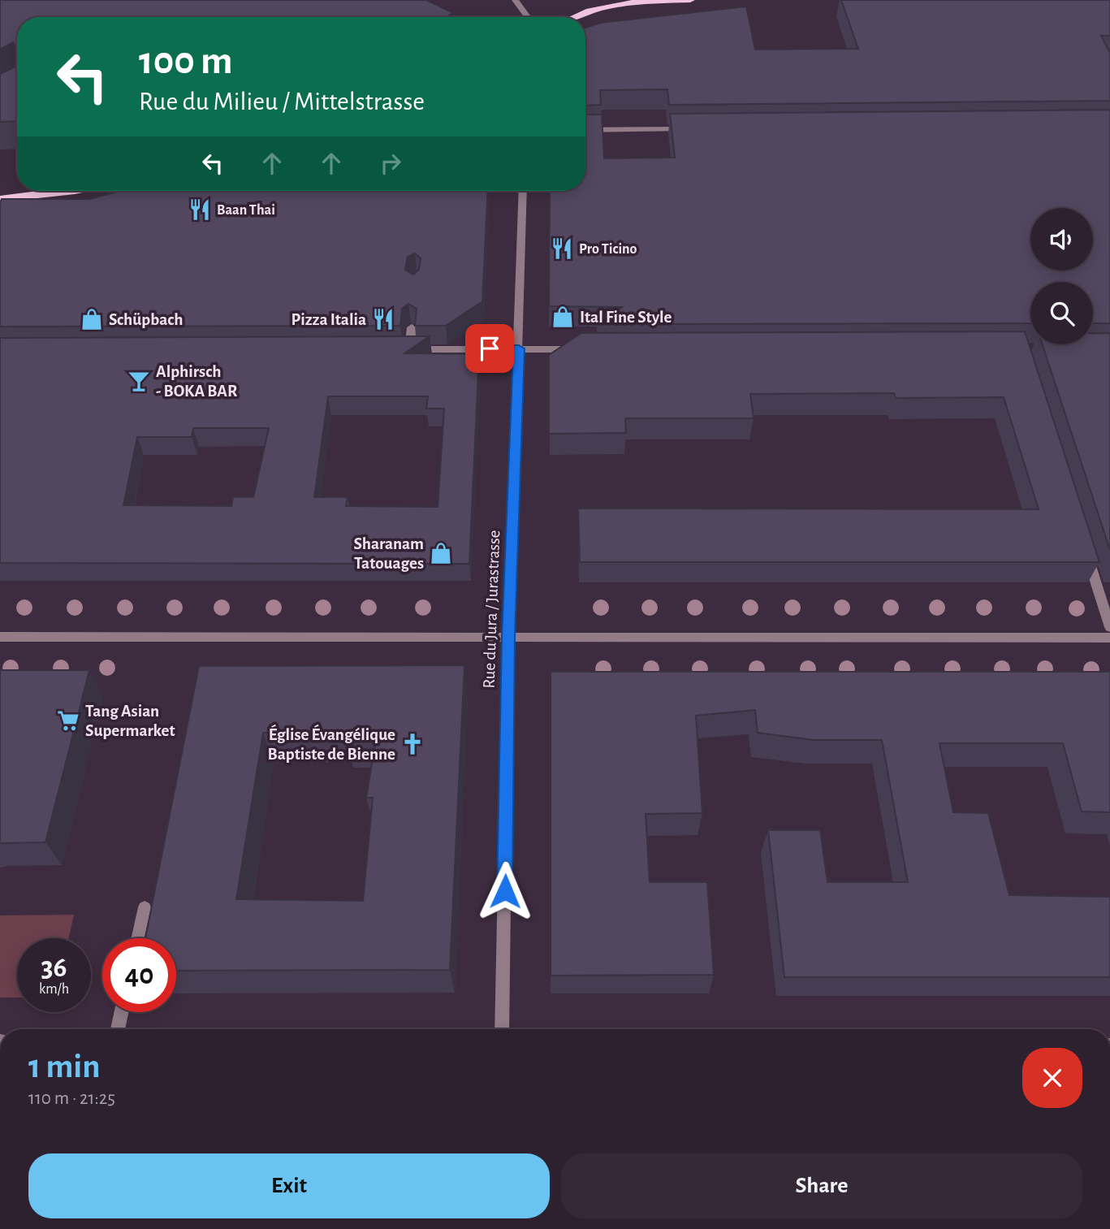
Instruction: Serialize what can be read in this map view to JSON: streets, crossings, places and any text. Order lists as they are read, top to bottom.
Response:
{
  "streets": {
    "street": ["Rue du Jura / Jurastrasse"]
  },
  "places": {
    "restaurant": ["Baan Thai", "Pro Ticino", "Pizza Italia"],
    "shop": ["Ital Fine Style", "Schüpbach", "Sharanam Tatouages"],
    "bar": ["Alphirsch - BOKA BAR"],
    "supermarket": ["Tang Asian Supermarket"],
    "church": ["Église Évangélique Baptiste de Bienne"]
  },
  "page": {
    "turn": ["100 m", "Rue du Milieu / Mittelstrasse"],
    "speed": "36 km/h",
    "limit": "40",
    "heading": ["1 min", "110 m · 21:25"],
    "buttons": ["Exit", "Share"]
  }
}
